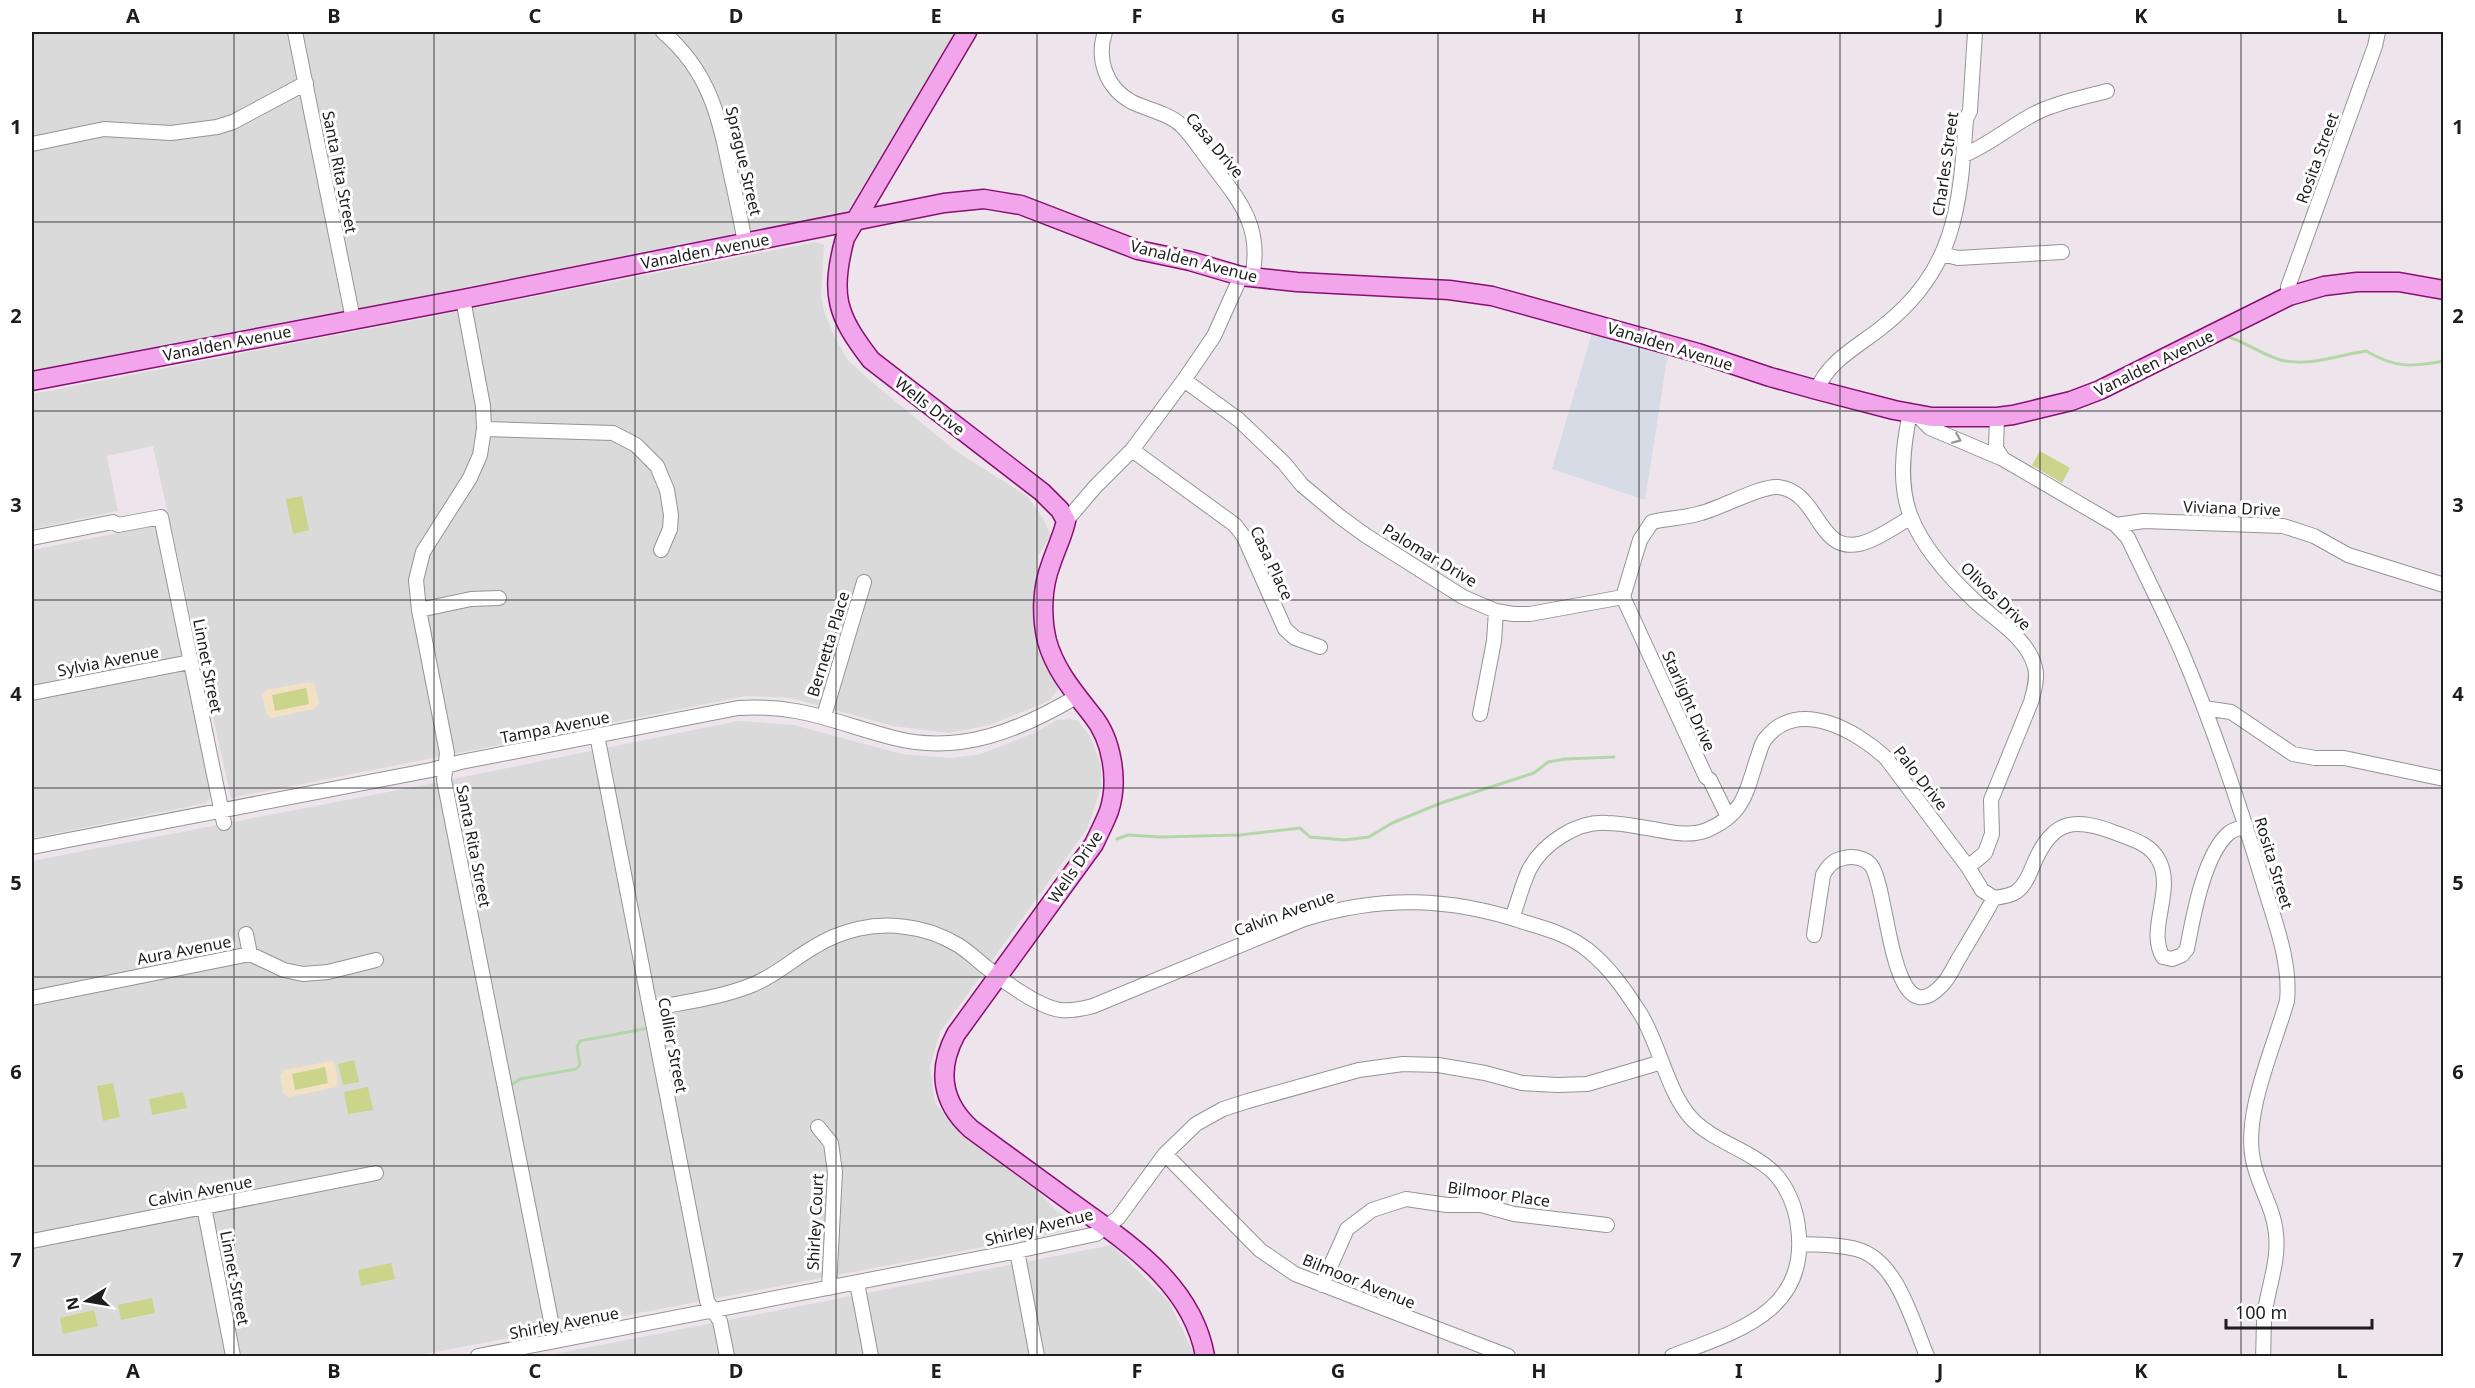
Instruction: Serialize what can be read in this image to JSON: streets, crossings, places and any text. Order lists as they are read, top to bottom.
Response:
{
  "streets": {
    "main road": ["Vanalden Avenue", "Wells Drive"],
    "street": [
      "Casa Drive",
      "Rosita Street",
      "Sprague Street",
      "Charles Street",
      "Santa Rita Street",
      "Viviana Drive",
      "Palomar Drive",
      "Casa Place",
      "Olivos Drive",
      "Bernetta Place",
      "Sylvia Avenue",
      "Linnet Street",
      "Starlight Drive",
      "Tampa Avenue",
      "Palo Drive",
      "Calvin Avenue",
      "Aura Avenue",
      "Collier Street",
      "Bilmoor Place",
      "Shirley Court",
      "Shirley Avenue",
      "Bilmoor Avenue"
    ]
  },
  "crossings": [
    ["Casa Drive", "Vanalden Avenue"],
    ["Casa Drive", "Wells Drive"],
    ["Casa Drive", "Palomar Drive"],
    ["Casa Drive", "Casa Place"],
    ["Rosita Street", "Vanalden Avenue"],
    ["Rosita Street", "Viviana Drive"],
    ["Rosita Street", "Olivos Drive"],
    ["Sprague Street", "Vanalden Avenue"],
    ["Charles Street", "Vanalden Avenue"],
    ["Santa Rita Street", "Vanalden Avenue"],
    ["Santa Rita Street", "Tampa Avenue"],
    ["Santa Rita Street", "Shirley Avenue"],
    ["Vanalden Avenue", "Wells Drive"],
    ["Vanalden Avenue", "Olivos Drive"],
    ["Wells Drive", "Tampa Avenue"],
    ["Wells Drive", "Calvin Avenue"],
    ["Wells Drive", "Shirley Avenue"],
    ["Palomar Drive", "Starlight Drive"],
    ["Olivos Drive", "Palo Drive"],
    ["Bernetta Place", "Tampa Avenue"],
    ["Sylvia Avenue", "Linnet Street"],
    ["Linnet Street", "Tampa Avenue"],
    ["Linnet Street", "Calvin Avenue"],
    ["Starlight Drive", "Palo Drive"],
    ["Tampa Avenue", "Collier Street"],
    ["Palo Drive", "Calvin Avenue"],
    ["Calvin Avenue", "Collier Street"],
    ["Calvin Avenue", "Shirley Avenue"],
    ["Collier Street", "Shirley Avenue"],
    ["Bilmoor Place", "Bilmoor Avenue"],
    ["Shirley Court", "Shirley Avenue"],
    ["Shirley Avenue", "Bilmoor Avenue"]
  ],
  "scale_bar": "100 m",
  "north": "left",
  "grid": {
    "columns": [
      "A",
      "B",
      "C",
      "D",
      "E",
      "F",
      "G",
      "H",
      "I",
      "J",
      "K",
      "L"
    ],
    "rows": [
      "1",
      "2",
      "3",
      "4",
      "5",
      "6",
      "7"
    ]
  }
}
